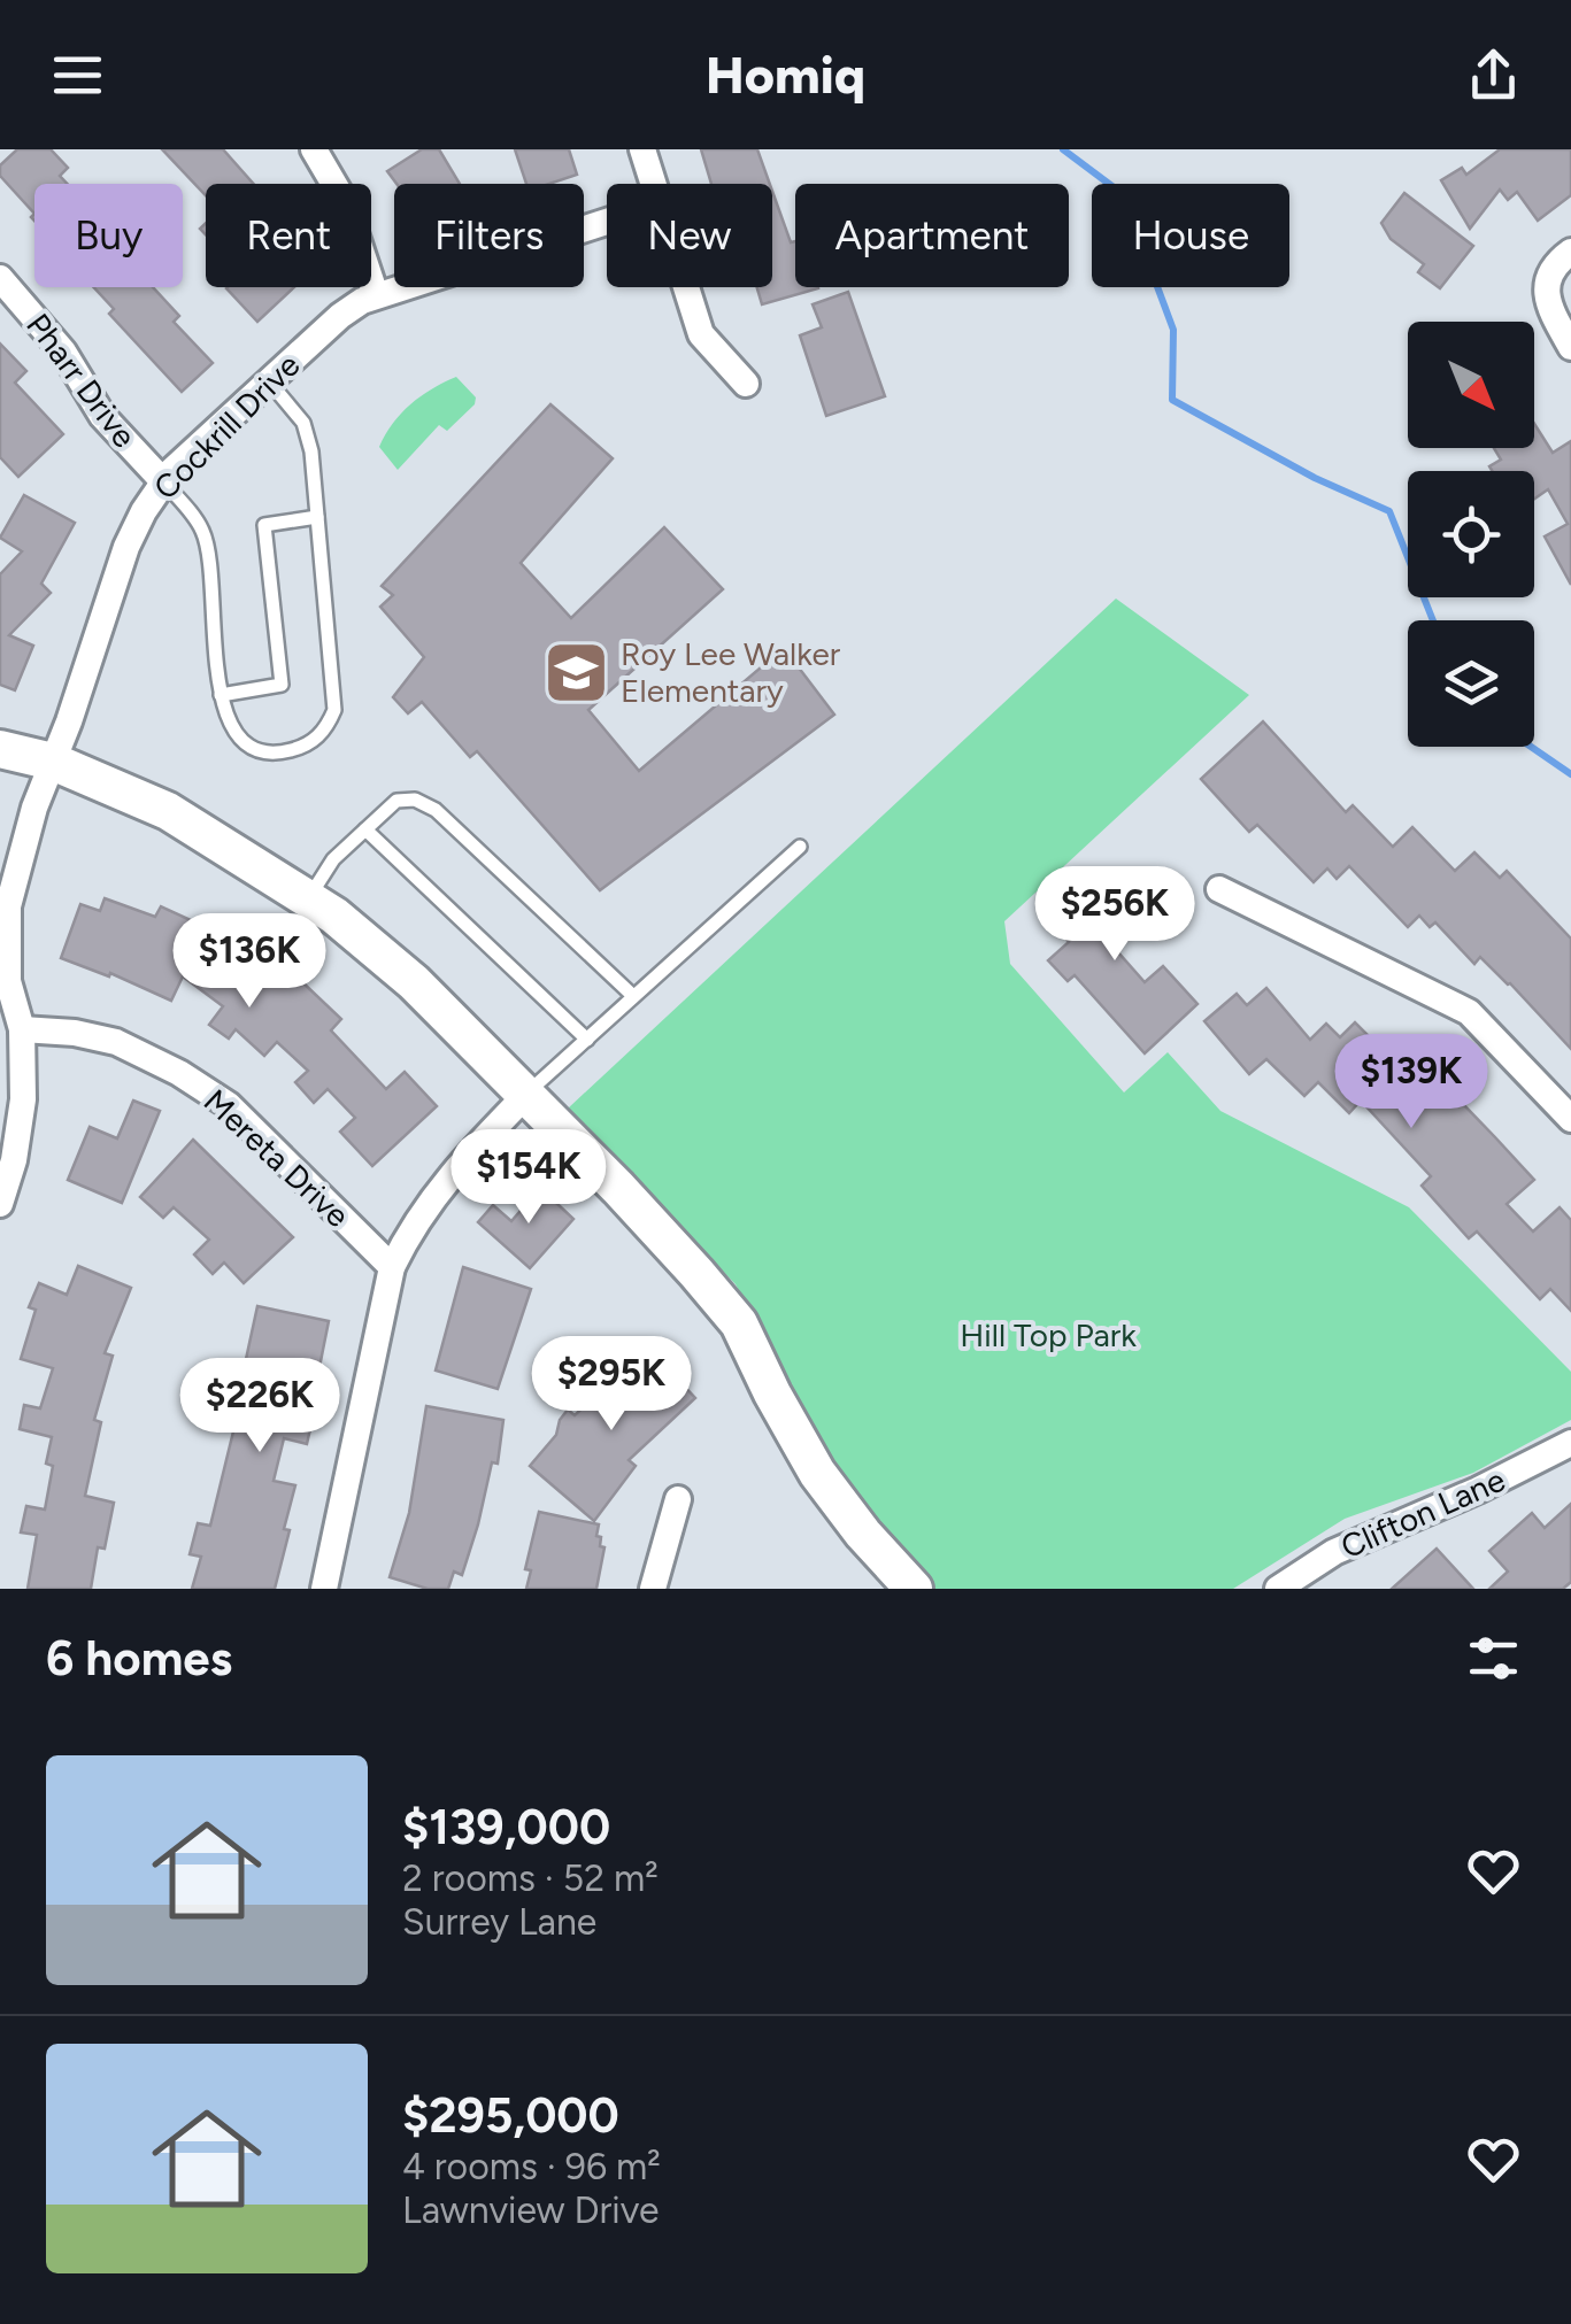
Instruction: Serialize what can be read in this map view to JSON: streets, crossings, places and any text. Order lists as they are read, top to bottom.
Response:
{
  "streets": {
    "street": [
      "Pharr Drive",
      "Cockrill Drive",
      "Mereta Drive",
      "Clifton Lane"
    ]
  },
  "crossings": [
    ["Pharr Drive", "Cockrill Drive"],
    ["Cockrill Drive", "Mereta Drive"]
  ],
  "parks": ["Hill Top Park"],
  "places": {
    "school or university": ["Roy Lee Walker Elementary"]
  },
  "north": "bottom right",
  "page": {
    "header": "Homiq",
    "chip": [
      "Buy",
      "Rent",
      "Filters",
      "New",
      "Apartment",
      "House"
    ],
    "price": [
      "$256K",
      "$136K",
      "$139K",
      "$154K",
      "$295K",
      "$226K"
    ],
    "heading": "6 homes",
    "list": [
      {
        "name": "$139,000",
        "note": "2 rooms · 52 m² · Surrey Lane"
      },
      {
        "name": "$295,000",
        "note": "4 rooms · 96 m² · Lawnview Drive"
      }
    ]
  }
}
